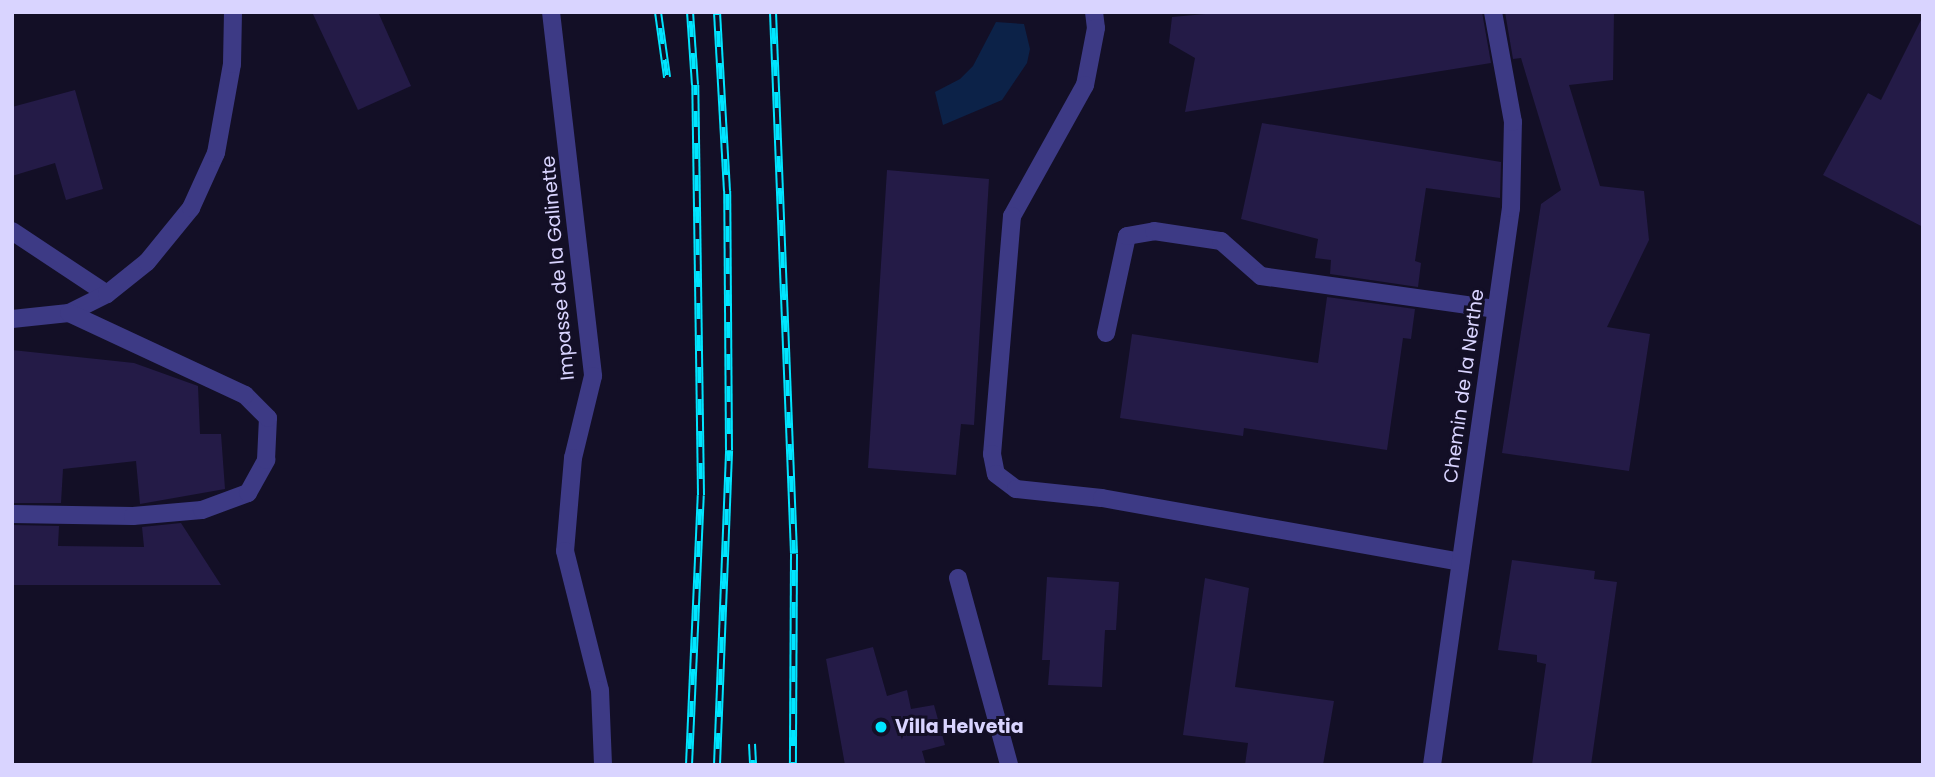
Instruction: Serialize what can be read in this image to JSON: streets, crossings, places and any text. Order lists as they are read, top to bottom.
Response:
{
  "streets": {
    "street": ["Impasse de la Galinette", "Chemin de la Nerthe"]
  },
  "places": ["Villa Helvetia"]
}
